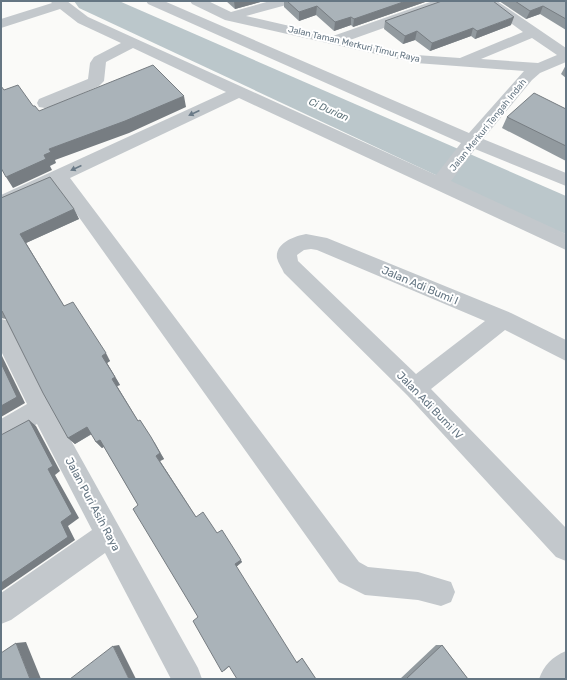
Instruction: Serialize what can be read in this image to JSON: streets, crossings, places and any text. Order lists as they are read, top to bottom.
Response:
{
  "streets": {
    "street": [
      "Jalan Taman Merkuri Timur Raya",
      "Jalan Merkuri Tengah Indah",
      "Jalan Adi Bumi I",
      "Jalan Adi Bumi IV",
      "Jalan Puri Asih Raya"
    ]
  },
  "crossings": [
    ["Jalan Taman Merkuri Timur Raya", "Jalan Merkuri Tengah Indah"],
    ["Jalan Adi Bumi I", "Jalan Adi Bumi IV"]
  ],
  "water": ["Ci Durian"]
}
